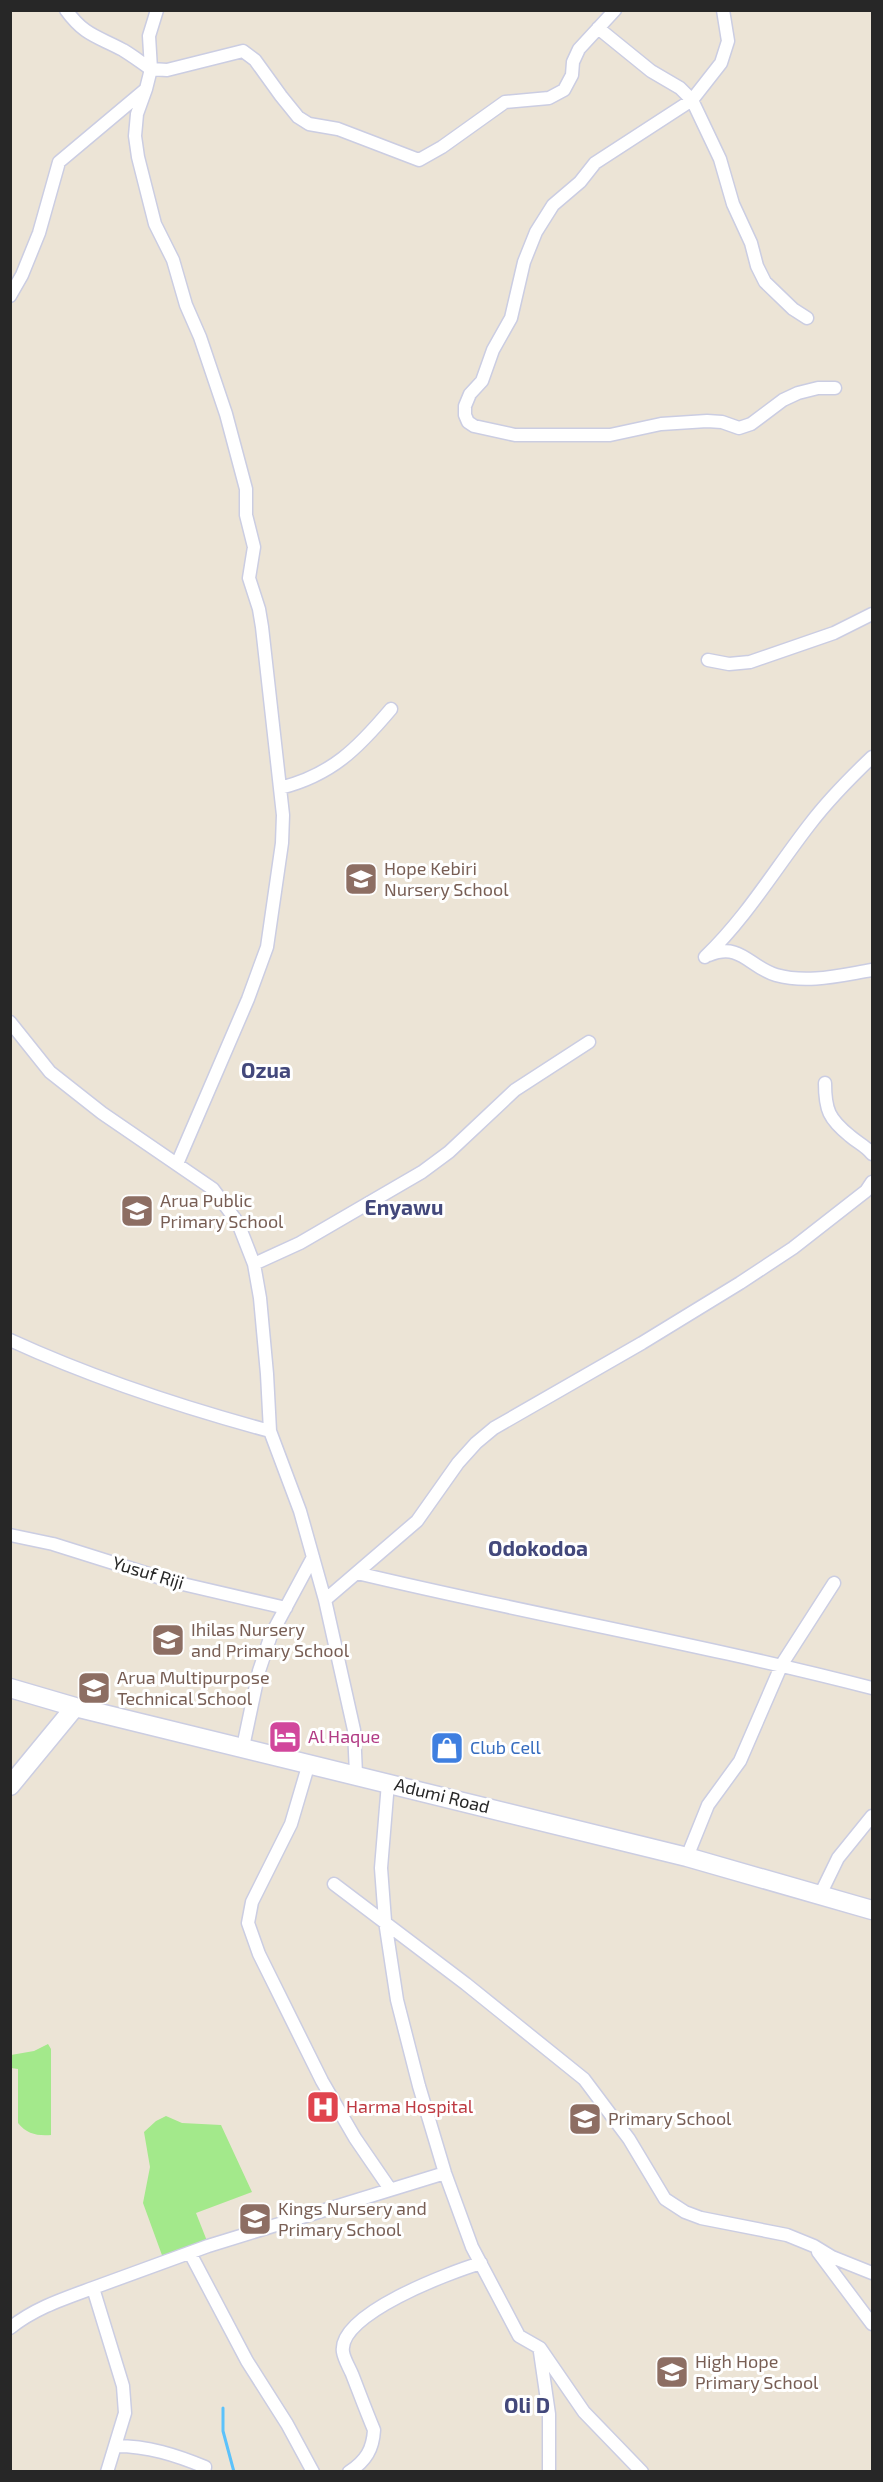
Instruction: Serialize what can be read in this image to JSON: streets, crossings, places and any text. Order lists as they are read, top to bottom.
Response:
{
  "streets": {
    "main road": ["Adumi Road"],
    "street": ["Yusuf Riji"]
  },
  "districts": [
    "Ozua",
    "Enyawu",
    "Odokodoa",
    "Oli D"
  ],
  "places": {
    "school or university": [
      "Hope Kebiri Nursery School",
      "Arua Public Primary School",
      "Ihilas Nursery and Primary School",
      "Arua Multipurpose Technical School",
      "Primary School",
      "Kings Nursery and Primary School",
      "High Hope Primary School"
    ],
    "hotel": ["Al Haque"],
    "shop": ["Club Cell"],
    "hospital": ["Harma Hospital"]
  }
}
